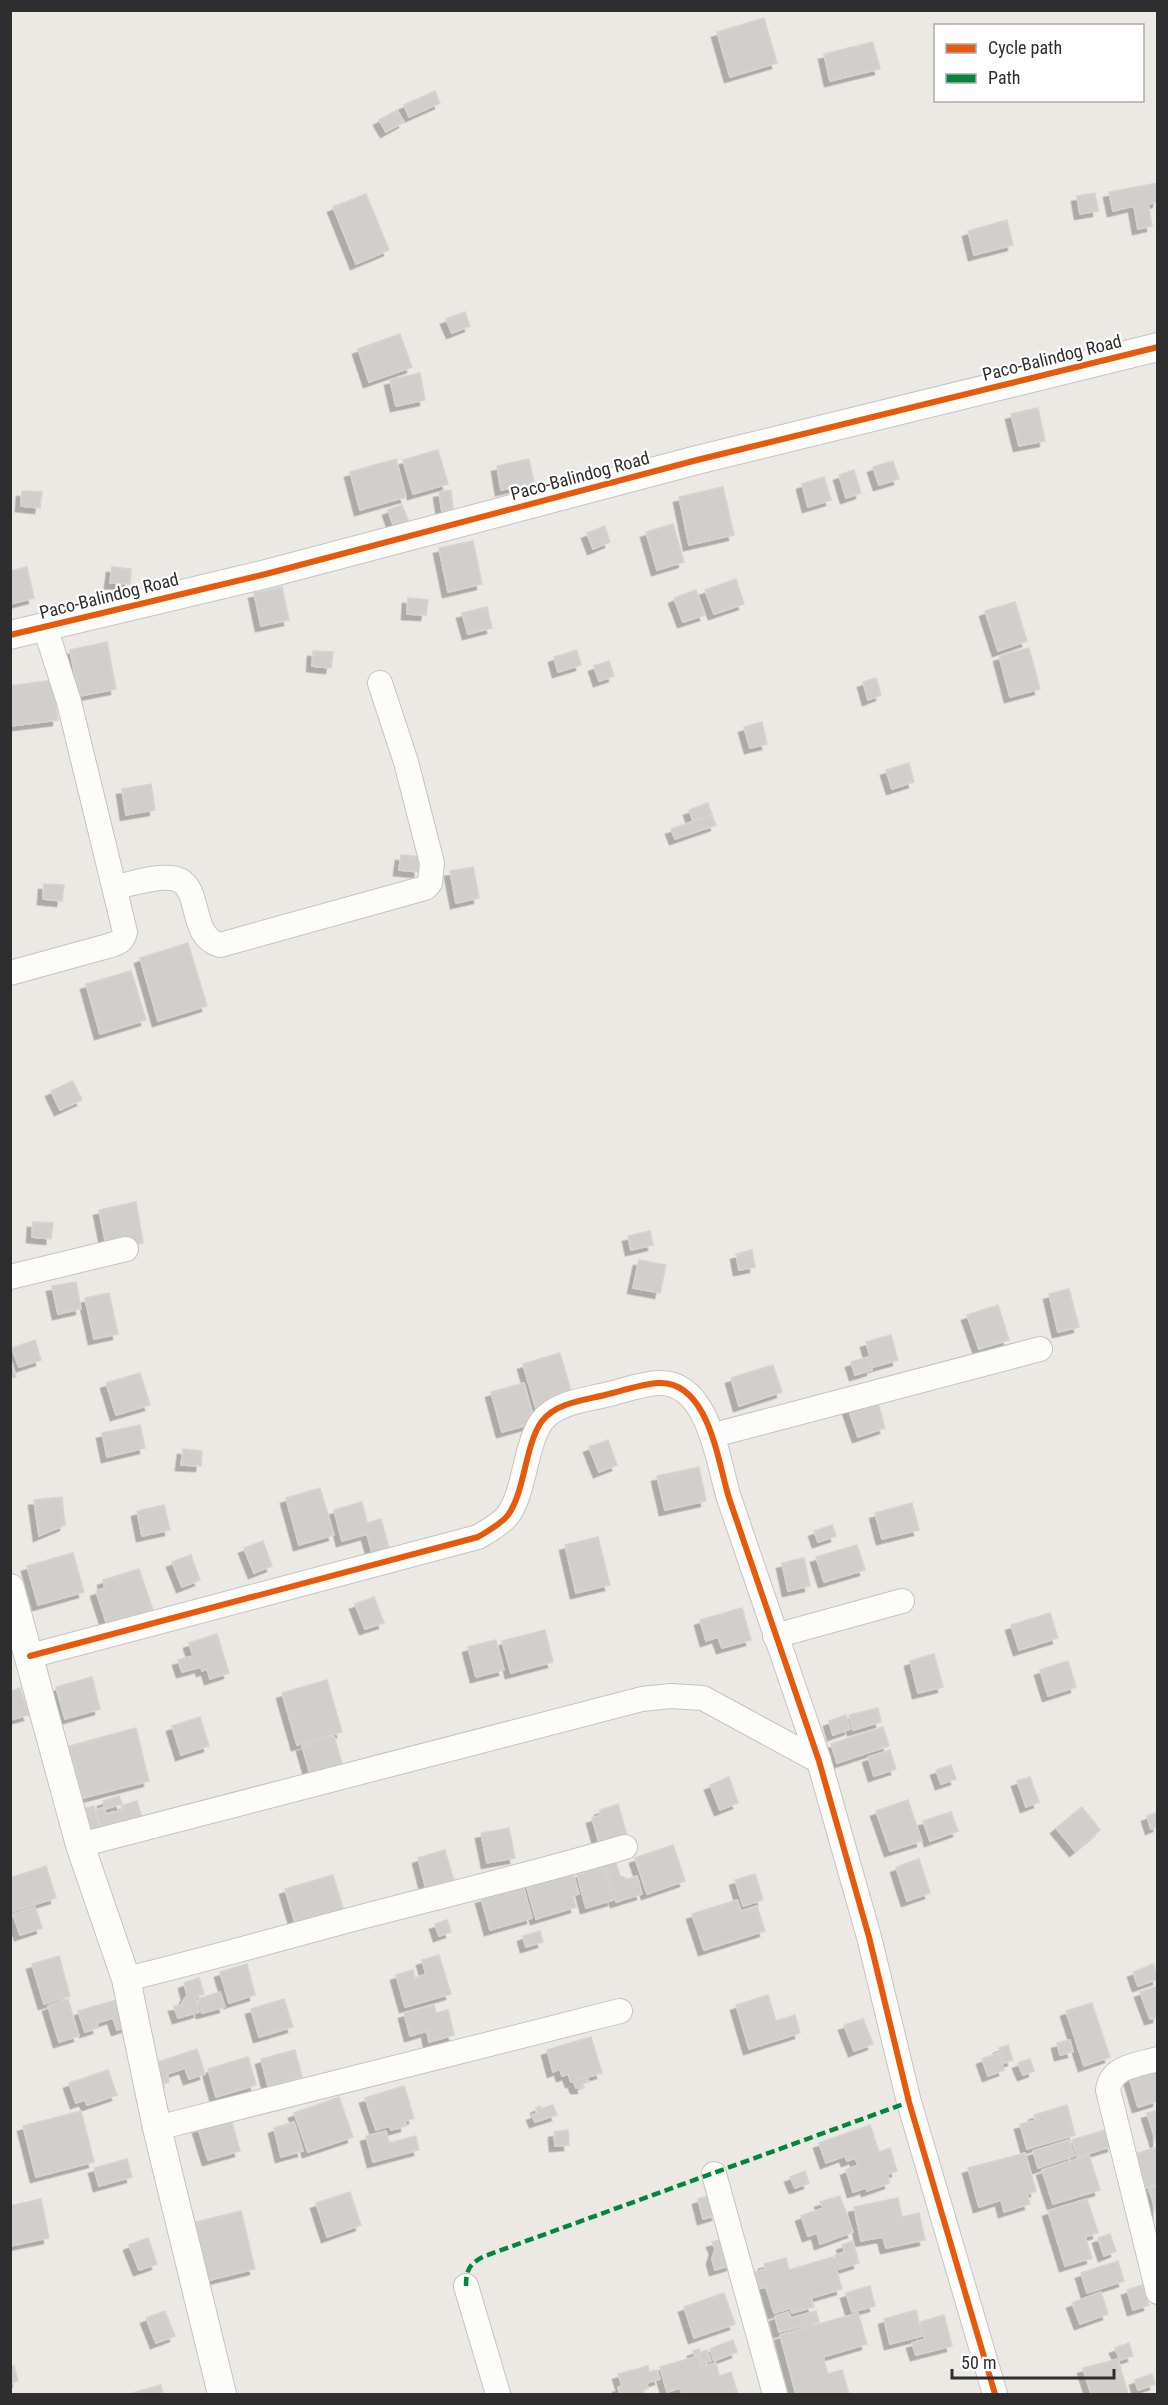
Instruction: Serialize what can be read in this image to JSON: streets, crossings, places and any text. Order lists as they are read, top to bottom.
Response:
{
  "streets": {
    "street": ["Paco-Balindog Road"]
  },
  "legend": ["Cycle path", "Path"],
  "scale_bar": "50 m"
}
